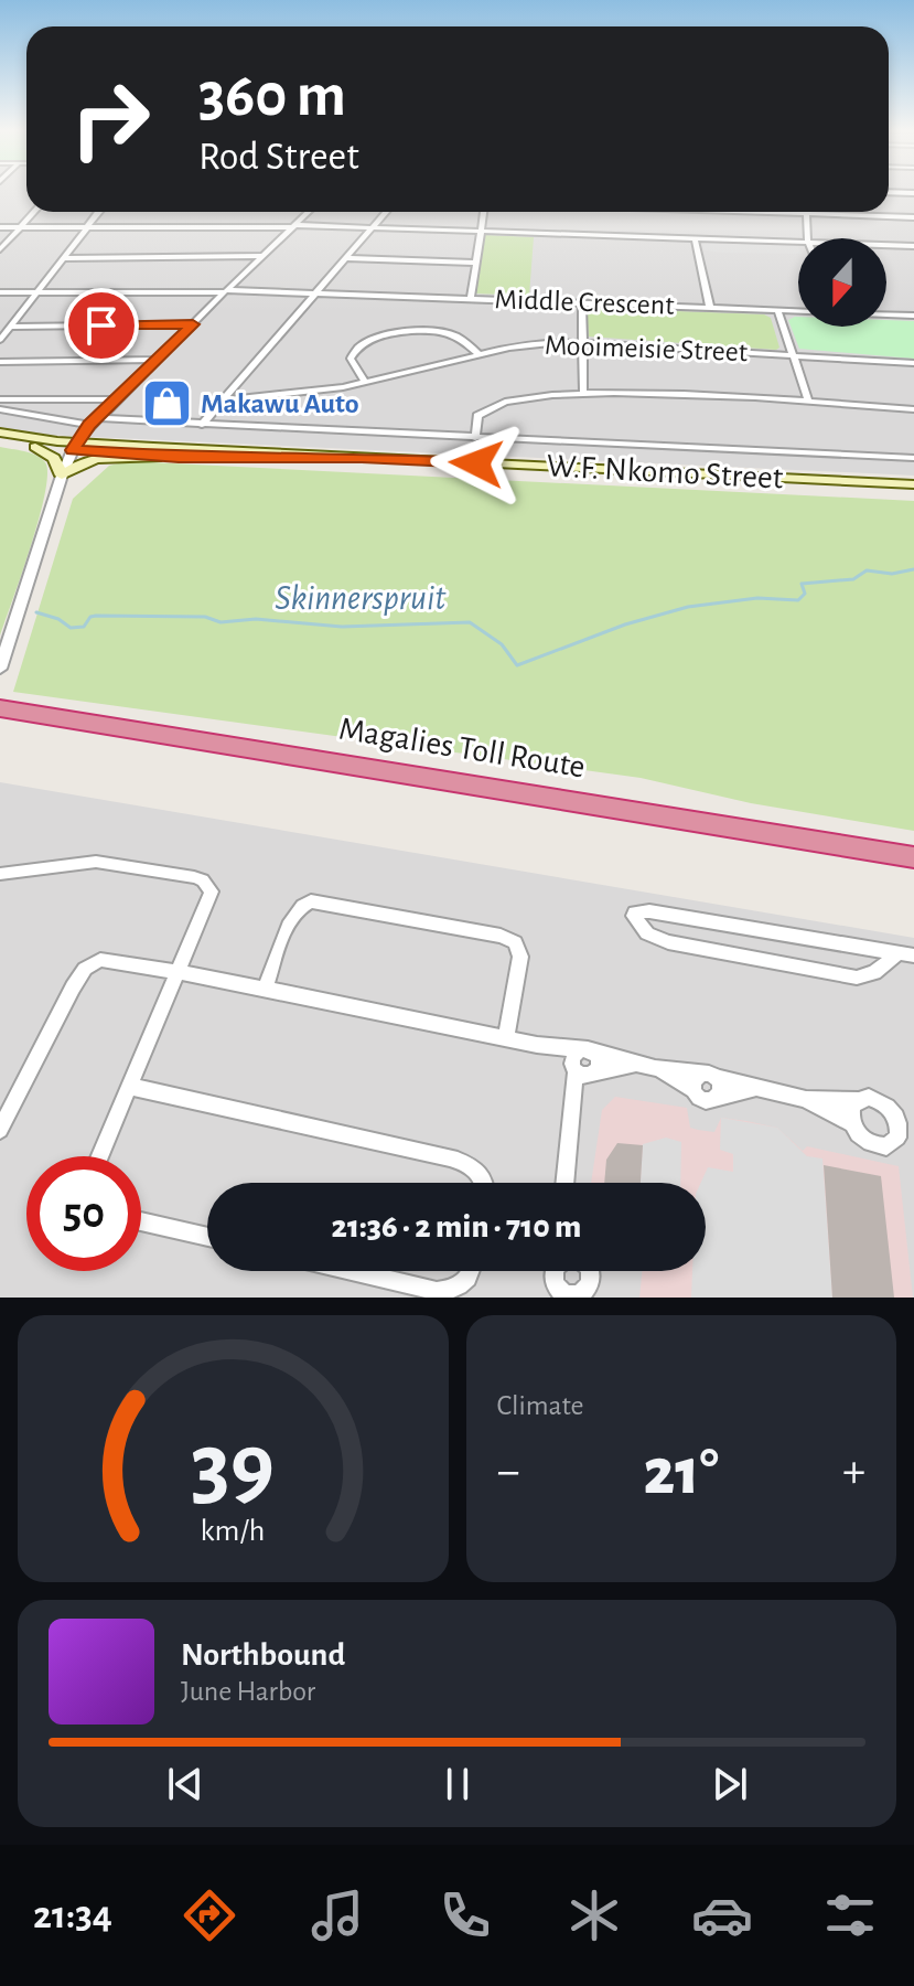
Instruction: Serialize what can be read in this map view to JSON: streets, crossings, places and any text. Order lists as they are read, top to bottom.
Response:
{
  "streets": {
    "highway": ["Magalies Toll Route"],
    "main road": ["W.F. Nkomo Street"],
    "street": ["Middle Crescent", "Mooimeisie Street"]
  },
  "water": ["Skinnerspruit"],
  "places": {
    "shop": ["Makawu Auto"]
  },
  "north": "bottom",
  "page": {
    "turn": ["360 m", "Rod Street"],
    "limit": "50",
    "trip": "21:36 · 2 min · 710 m",
    "tile": "Climate",
    "heat": ["−", "21°", "+"],
    "song": ["Northbound", "June Harbor"],
    "tabs": "21:34",
    "gauge": ["39", "km/h"]
  }
}
